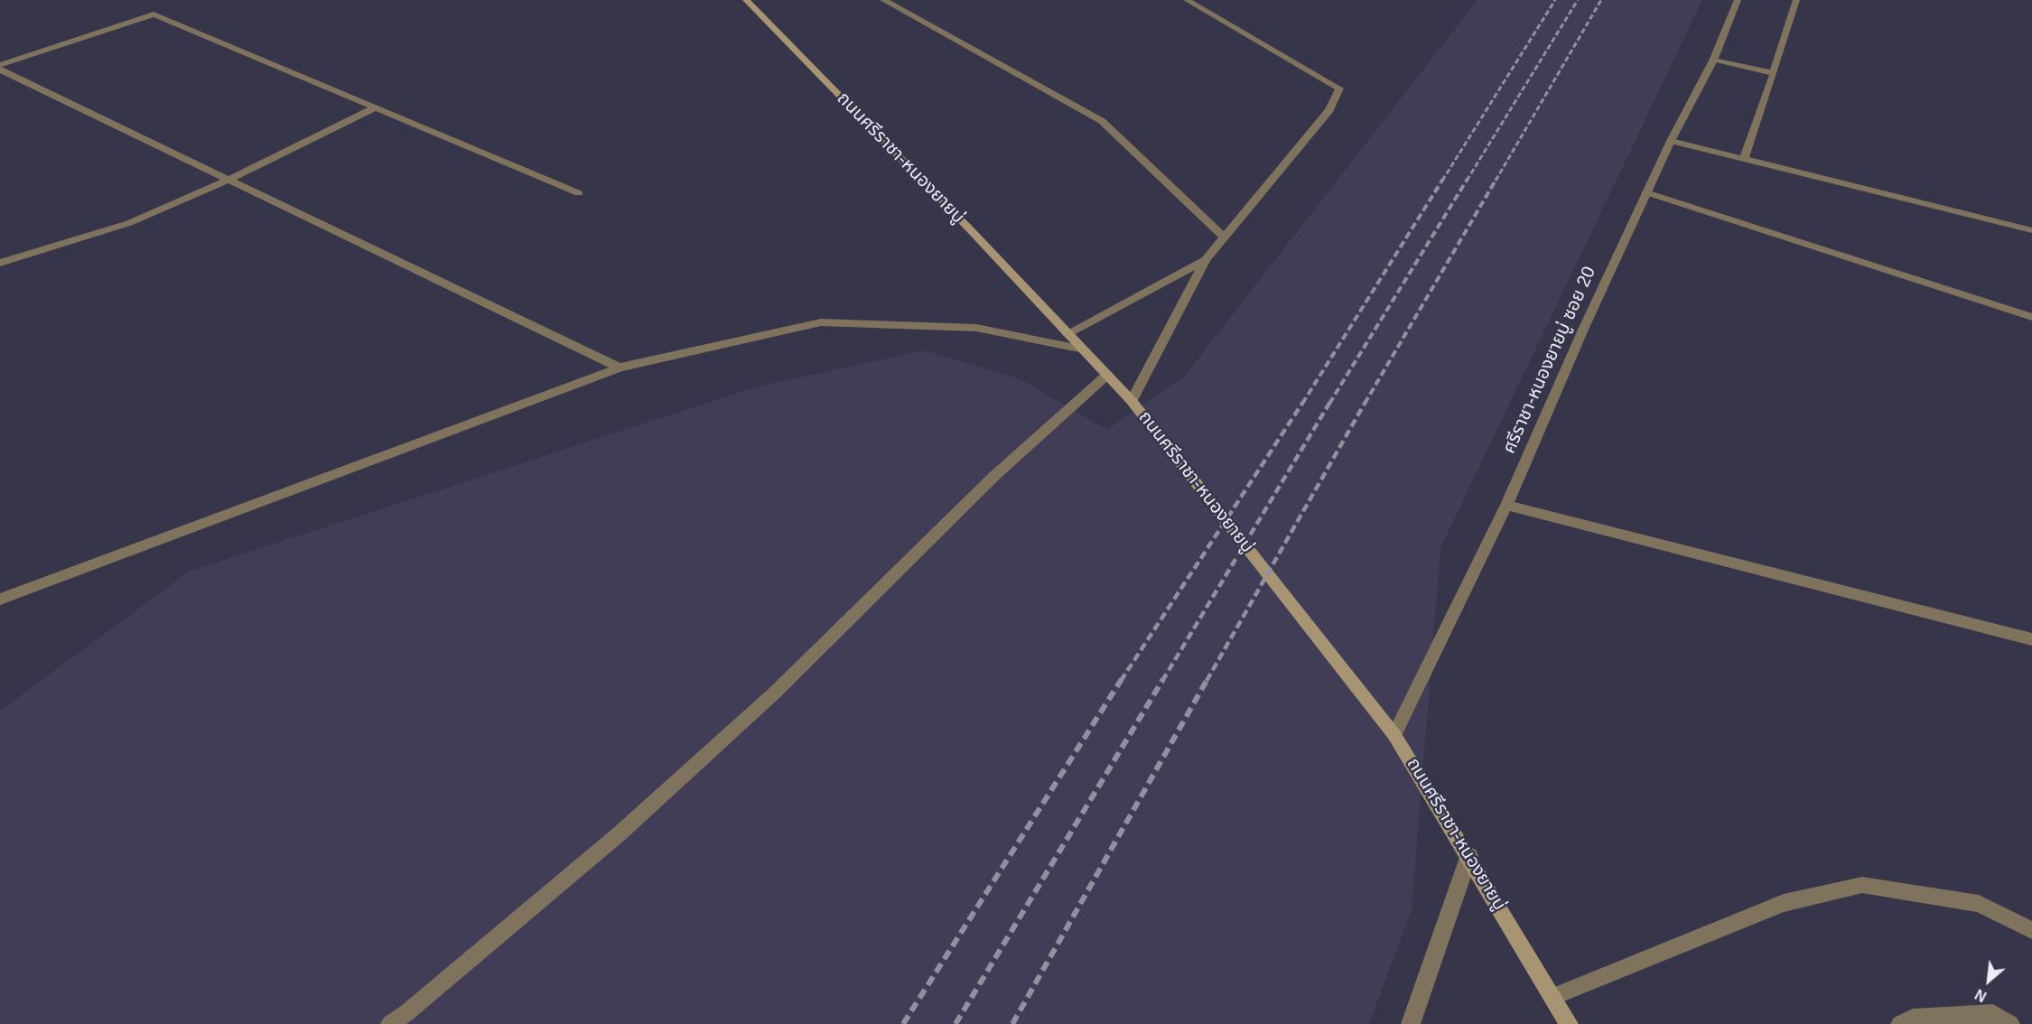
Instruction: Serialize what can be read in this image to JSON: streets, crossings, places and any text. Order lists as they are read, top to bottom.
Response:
{
  "streets": {
    "main road": ["ถนนศรีราชา-หนองยายบู่"],
    "street": ["ศรีราชา-หนองยายบู่ ซอย 20"]
  },
  "crossings": [
    ["ถนนศรีราชา-หนองยายบู่", "ศรีราชา-หนองยายบู่ ซอย 20"]
  ],
  "north": "bottom left"
}
